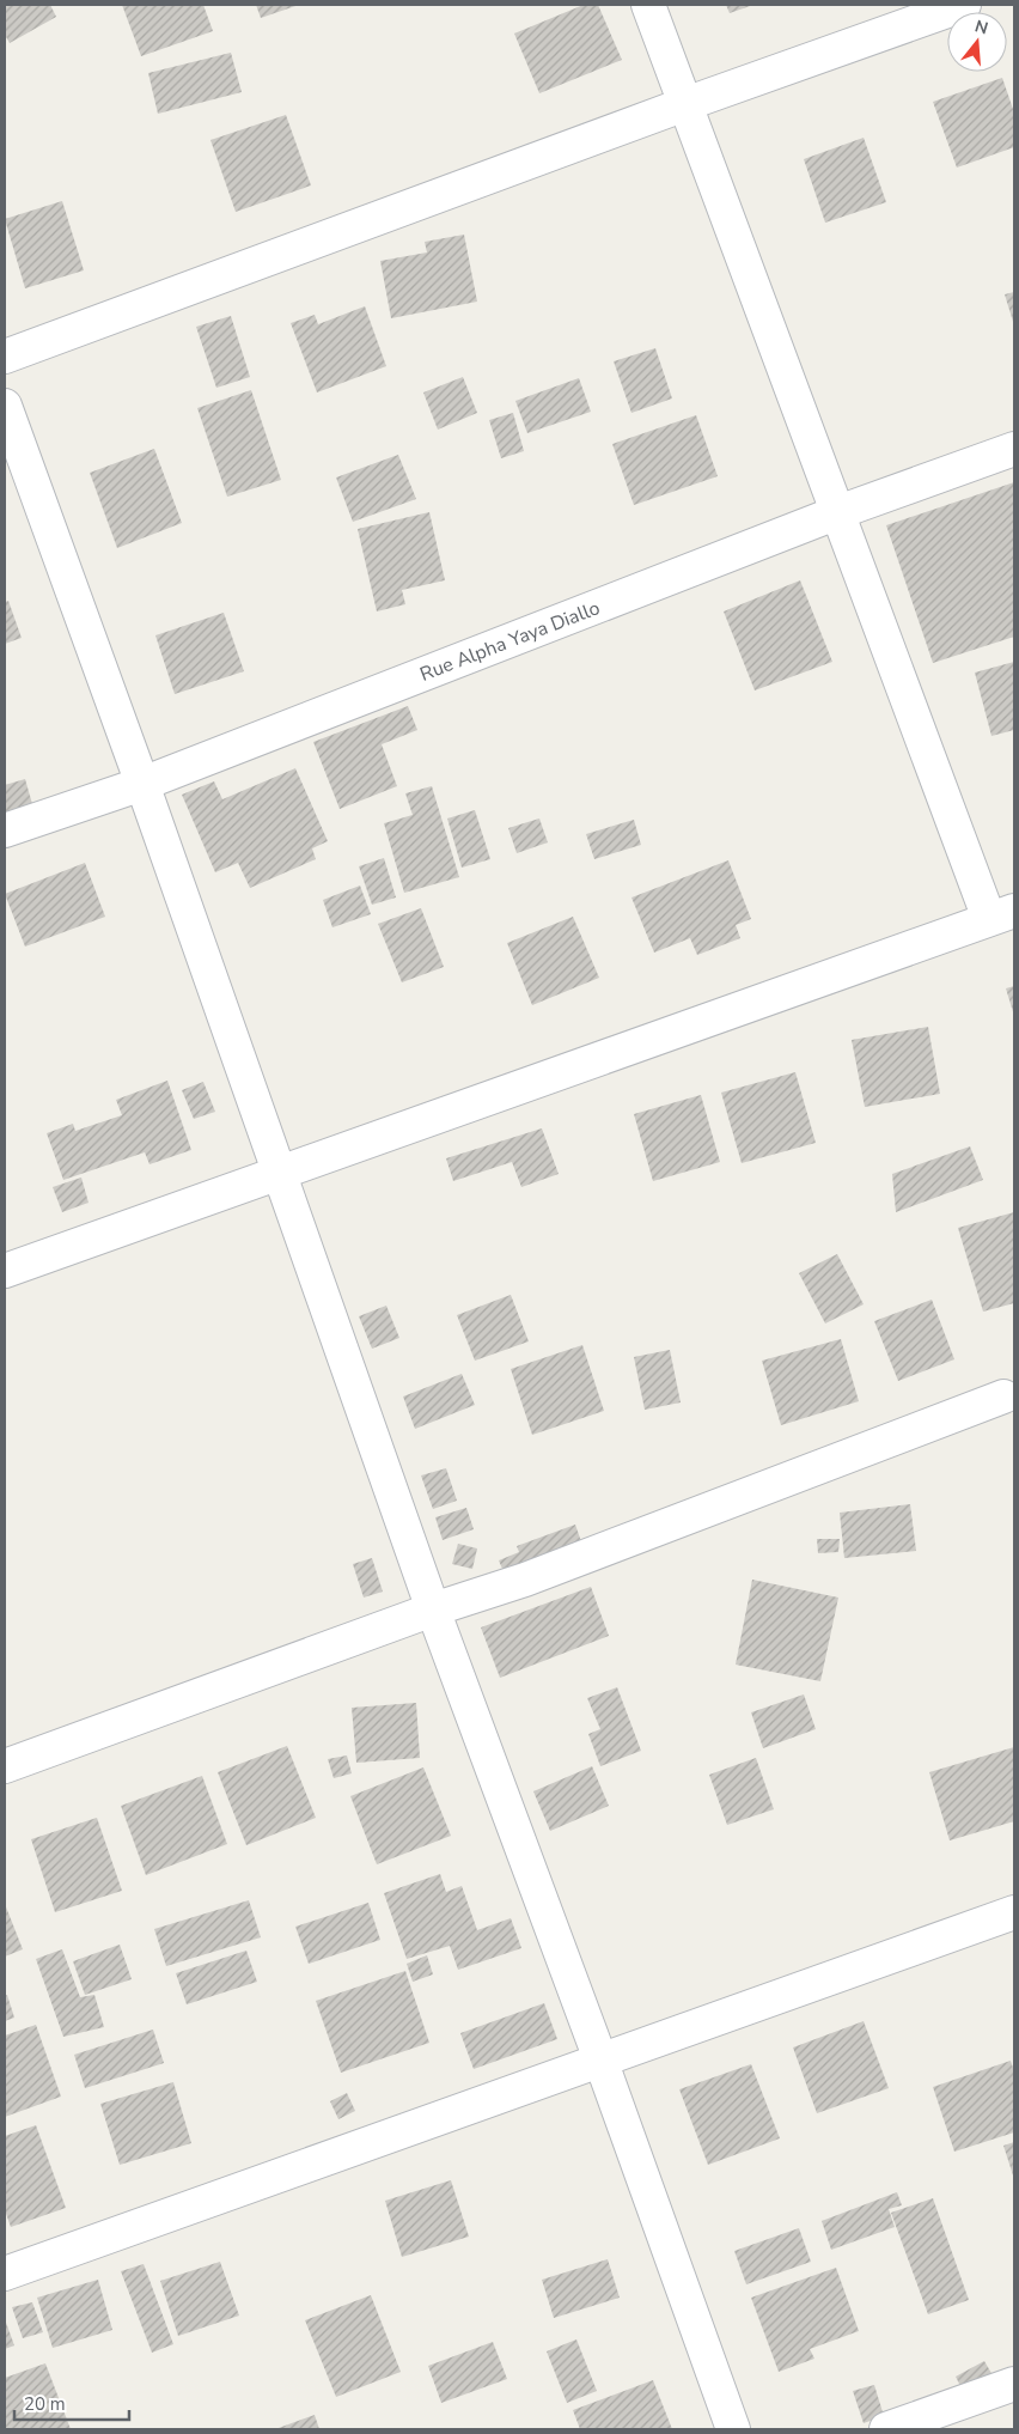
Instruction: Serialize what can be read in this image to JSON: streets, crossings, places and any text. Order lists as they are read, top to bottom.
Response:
{
  "streets": {
    "street": ["Rue Alpha Yaya Diallo"]
  },
  "scale_bar": "20 m",
  "north": "top"
}
